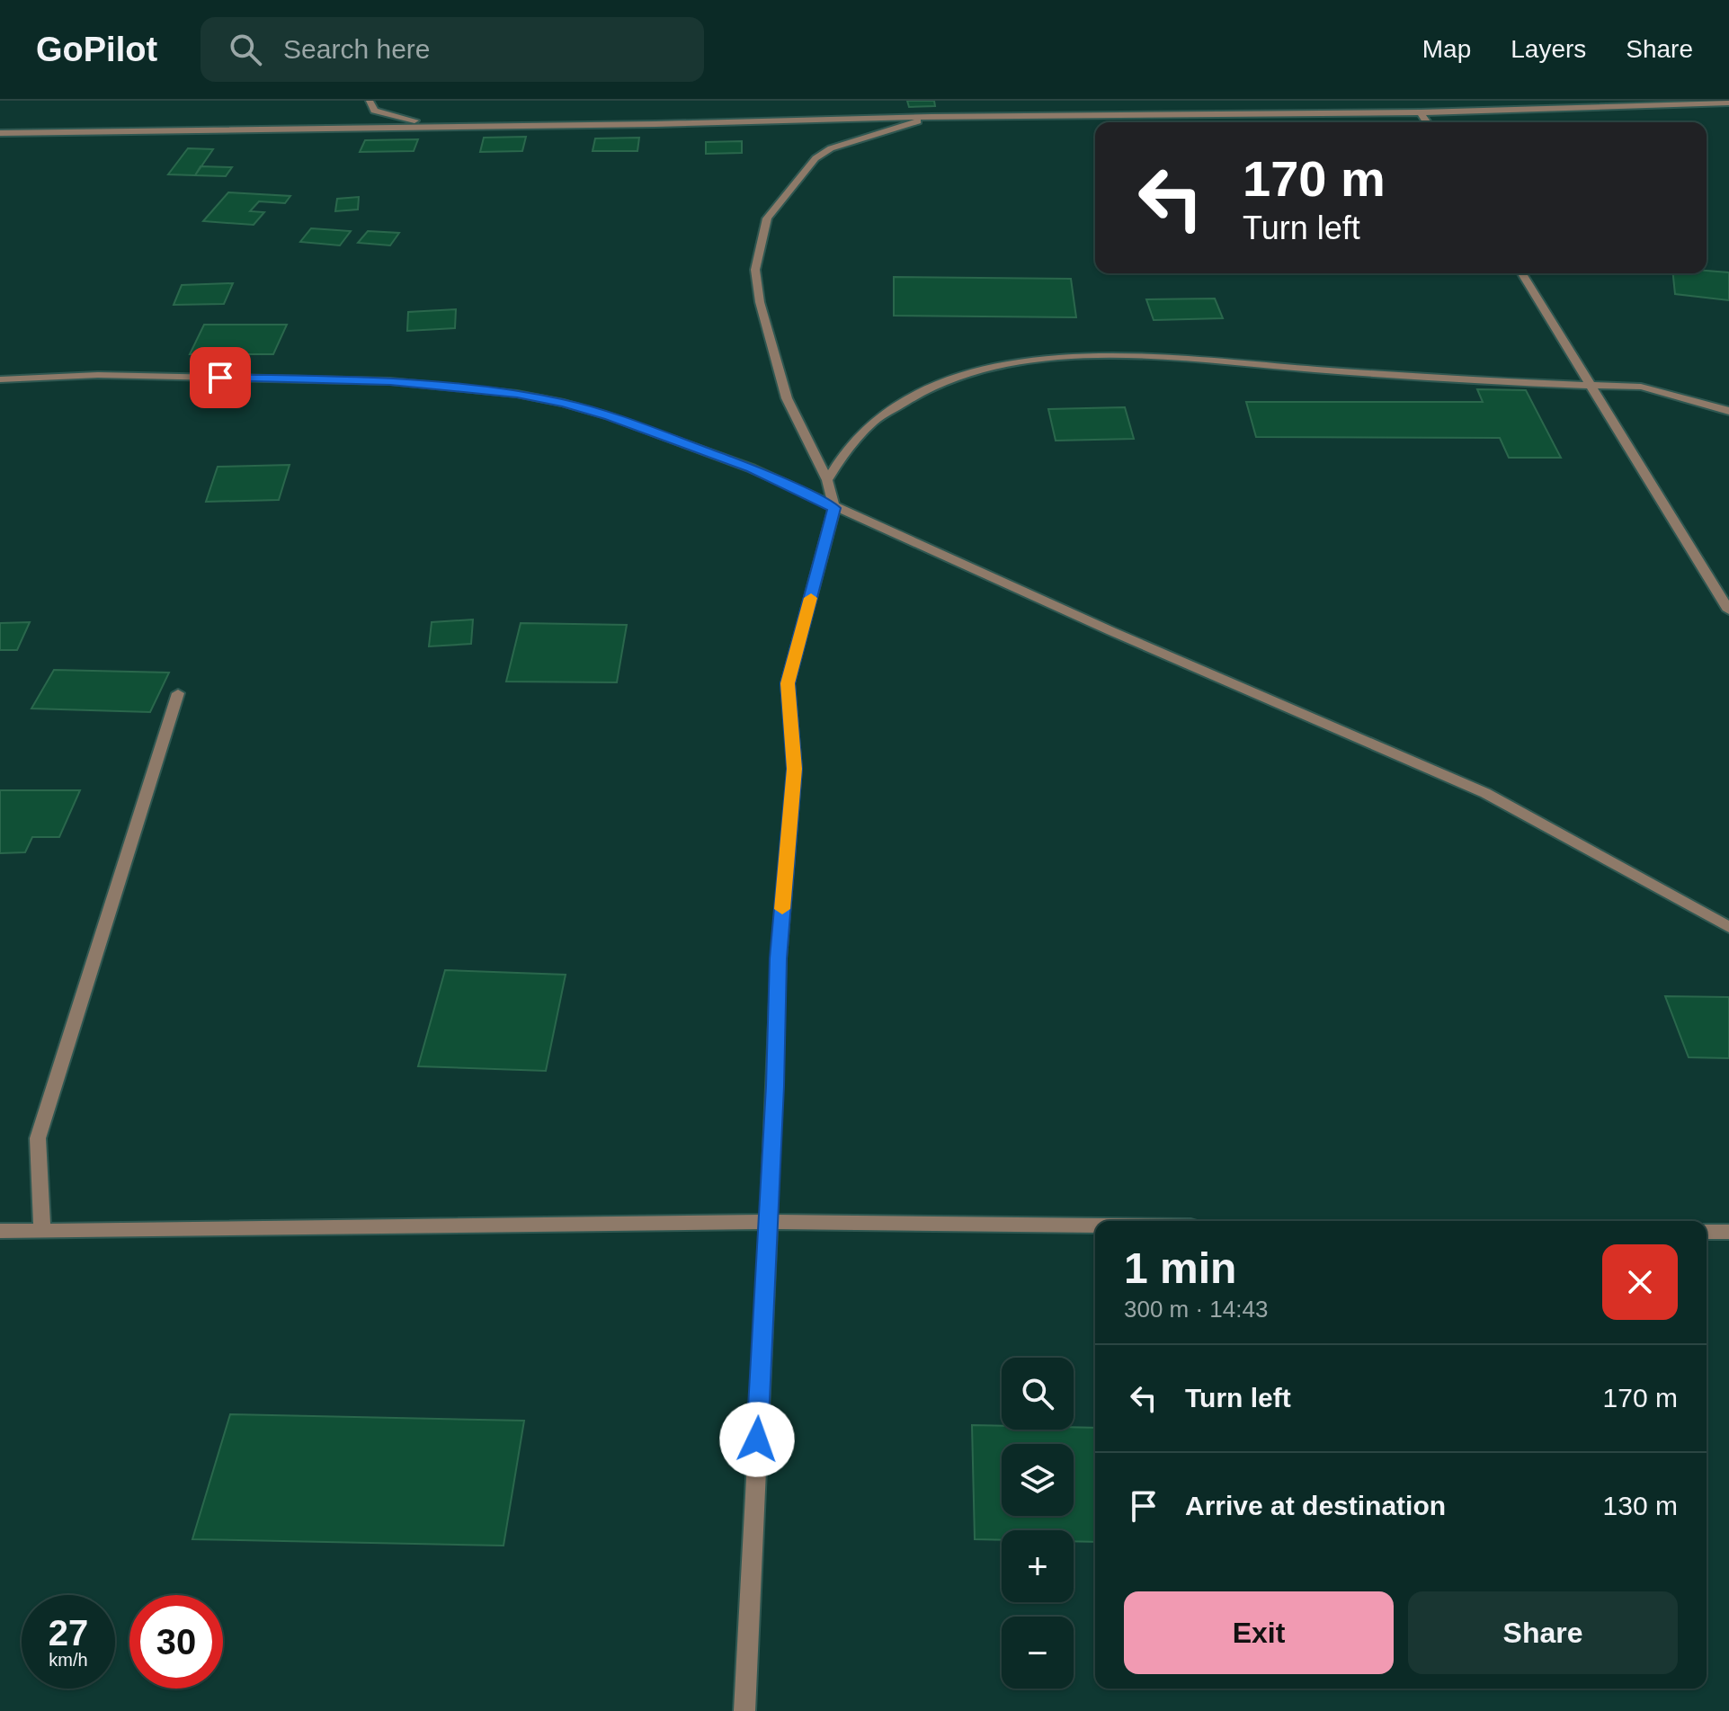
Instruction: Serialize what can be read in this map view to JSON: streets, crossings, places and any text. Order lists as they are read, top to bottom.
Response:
{
  "page": {
    "header": "GoPilot",
    "search": "Search here",
    "nav": ["Map", "Layers", "Share"],
    "turn": ["170 m", "Turn left"],
    "heading": ["1 min", "300 m · 14:43"],
    "list": [
      {
        "name": "Turn left",
        "value": "170 m"
      },
      {
        "name": "Arrive at destination",
        "value": "130 m"
      }
    ],
    "map_buttons": ["+", "−"],
    "buttons": ["Exit", "Share"],
    "speed": "27 km/h",
    "limit": "30"
  }
}
